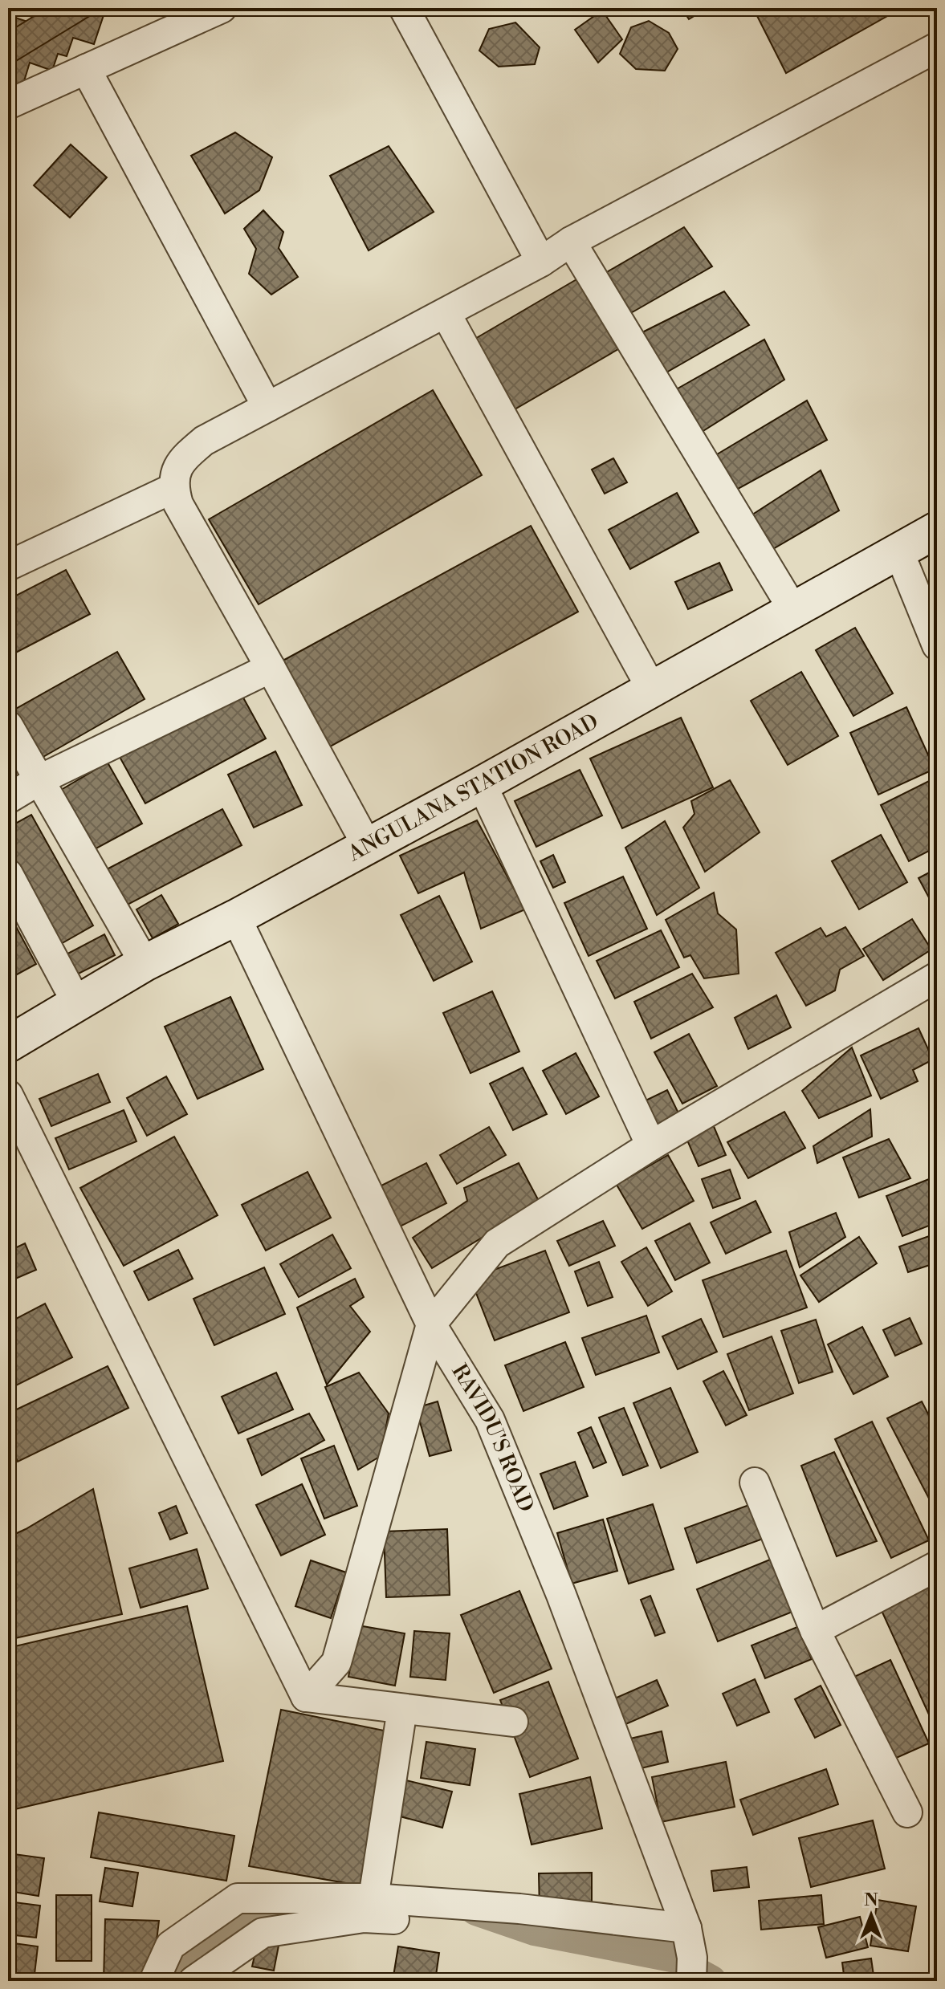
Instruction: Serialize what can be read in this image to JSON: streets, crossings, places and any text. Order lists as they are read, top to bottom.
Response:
{
  "streets": {
    "street": ["ANGULANA STATION ROAD", "RAVIDU'S ROAD"]
  },
  "crossings": [
    ["ANGULANA STATION ROAD", "RAVIDU'S ROAD"]
  ],
  "north": "top"
}
